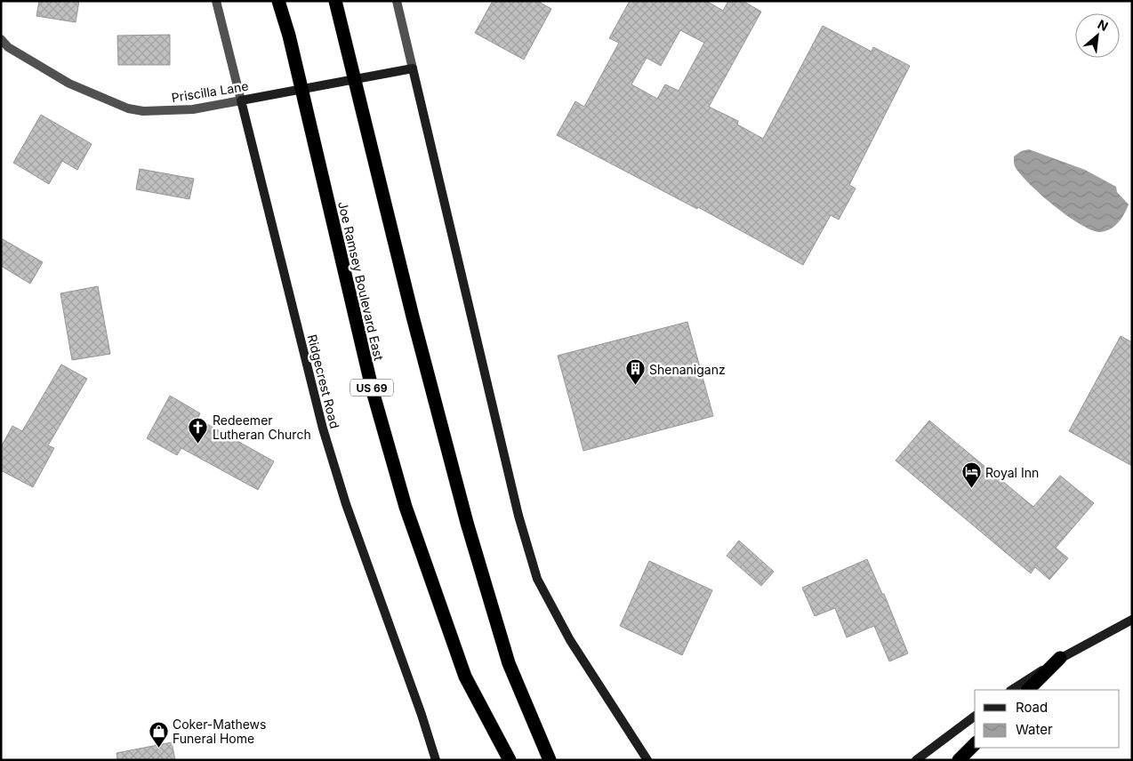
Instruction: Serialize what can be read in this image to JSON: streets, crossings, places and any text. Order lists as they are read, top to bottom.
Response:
{
  "streets": {
    "highway": ["Joe Ramsey Boulevard East", "US 69"],
    "street": ["Priscilla Lane", "Ridgecrest Road"]
  },
  "crossings": [
    ["Priscilla Lane", "Joe Ramsey Boulevard East"],
    ["Priscilla Lane", "Ridgecrest Road"]
  ],
  "places": {
    "building": ["Shenaniganz"],
    "church": ["Redeemer Lutheran Church"],
    "hotel": ["Royal Inn"],
    "shop": ["Coker-Mathews Funeral Home"]
  },
  "legend": ["Road", "Water"],
  "north": "top right"
}
